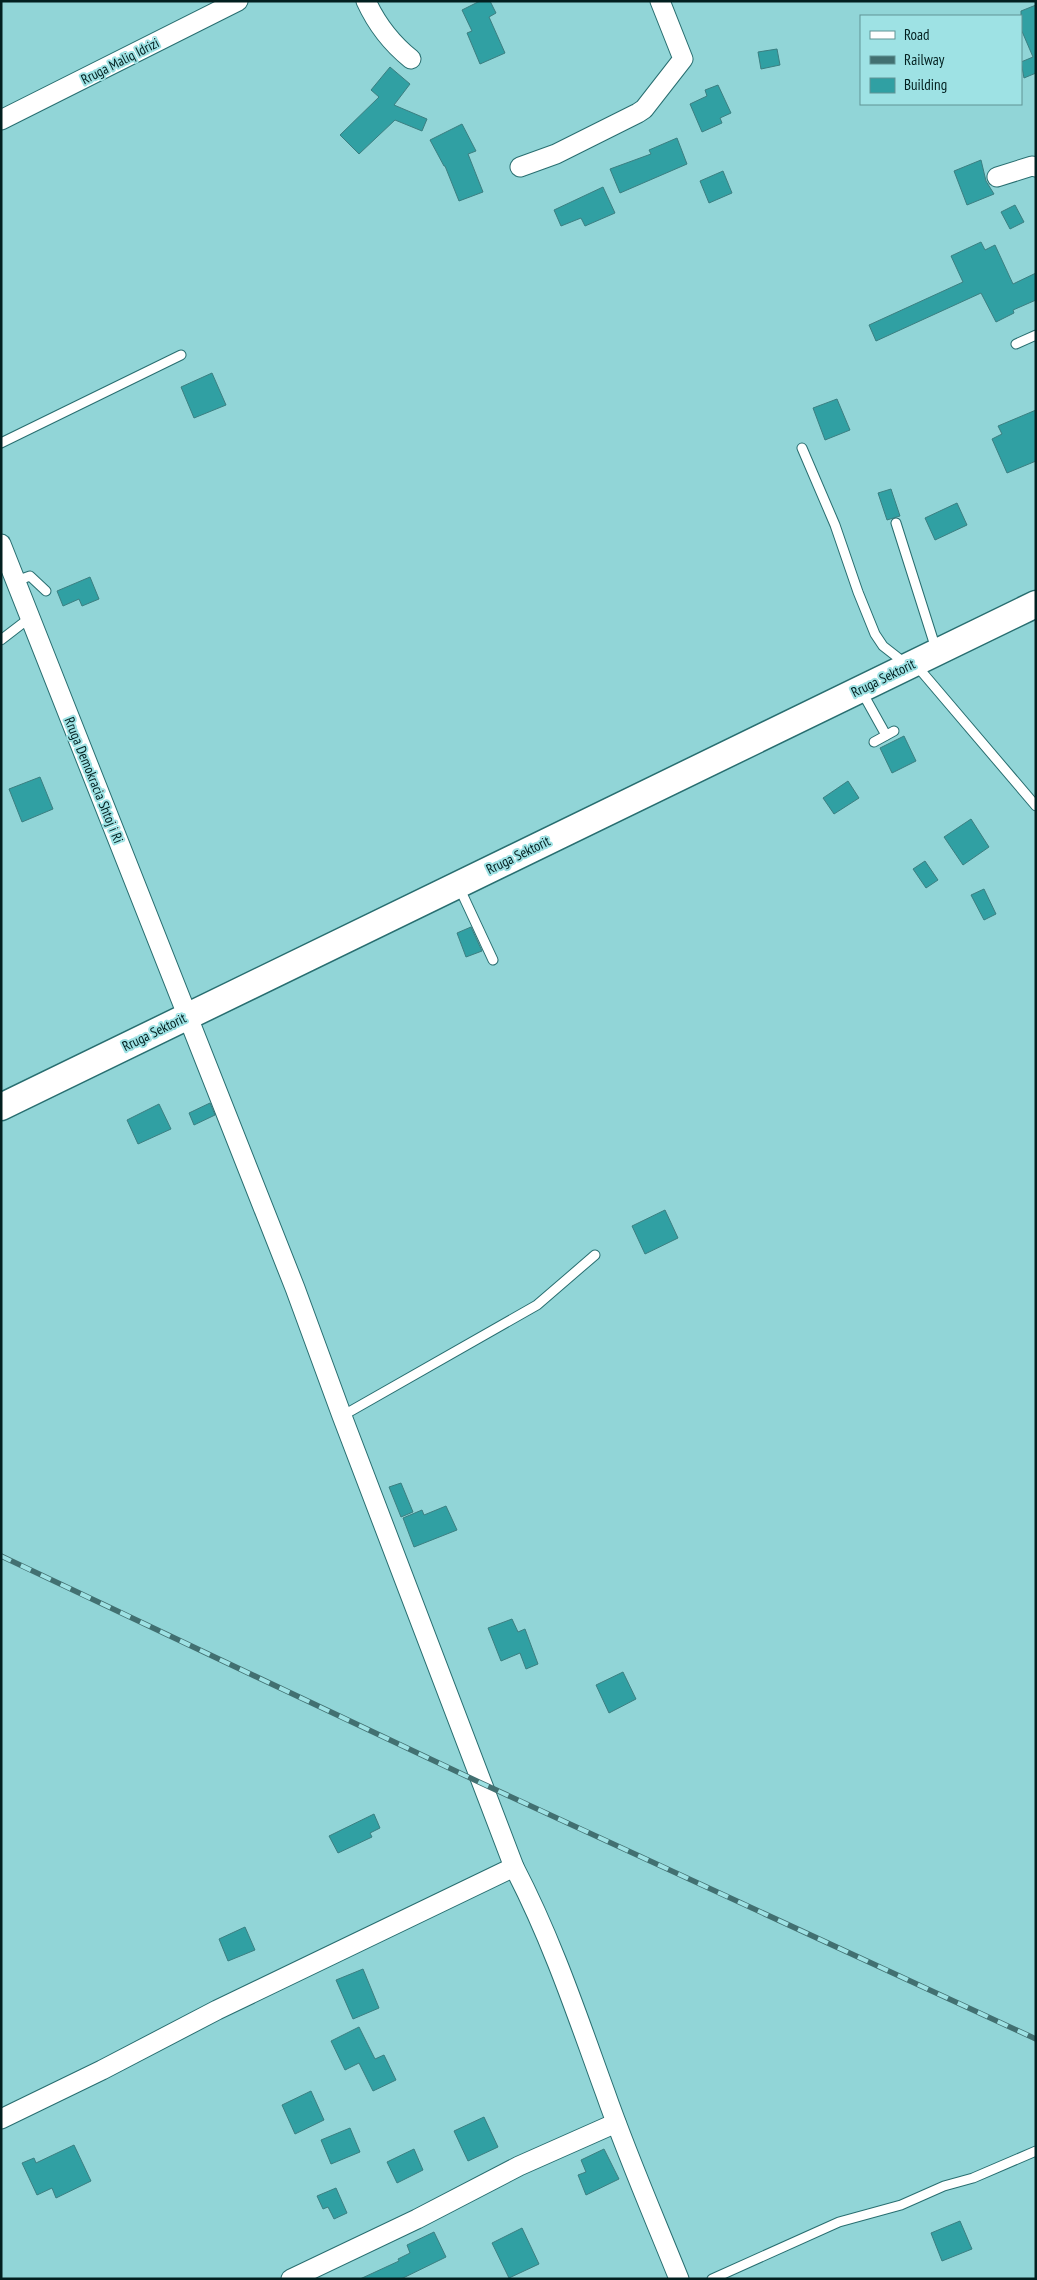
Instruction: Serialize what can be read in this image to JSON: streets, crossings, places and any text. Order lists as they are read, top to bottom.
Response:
{
  "streets": {
    "street": ["Rruga Maliq Idrizi", "Rruga Sektorit", "Rruga Demokracia Shtoj i Ri"]
  },
  "crossings": [
    ["Rruga Sektorit", "Rruga Demokracia Shtoj i Ri"]
  ],
  "legend": ["Road", "Railway", "Building"]
}
